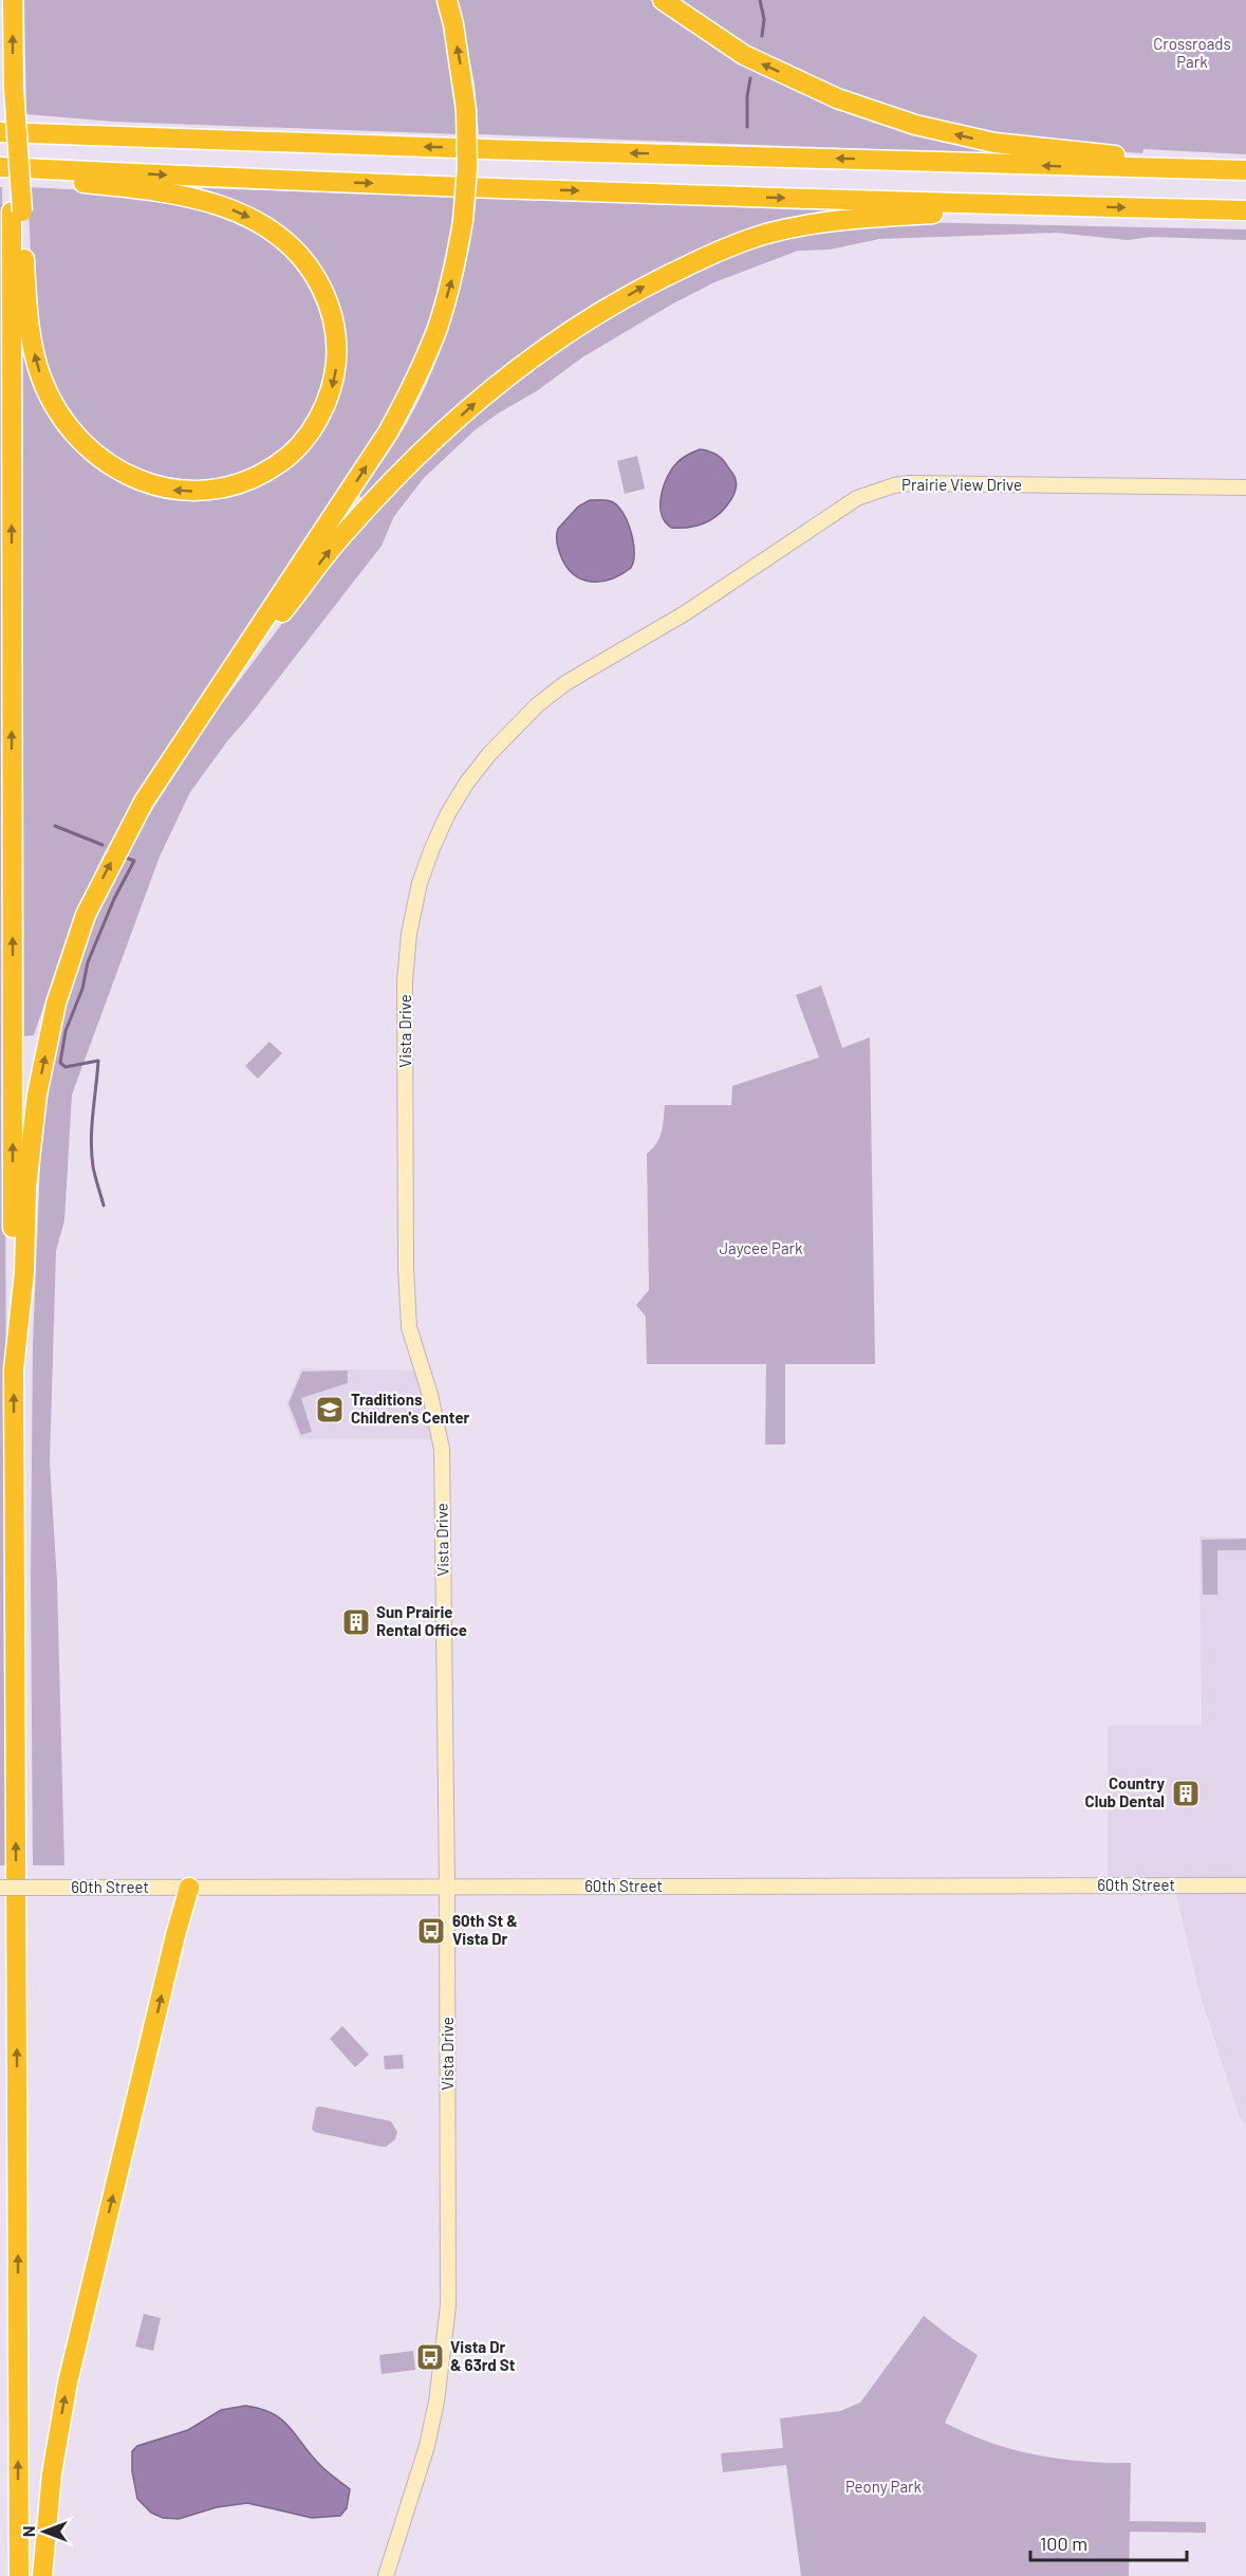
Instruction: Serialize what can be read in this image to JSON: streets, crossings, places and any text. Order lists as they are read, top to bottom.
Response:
{
  "streets": {
    "street": ["Prairie View Drive", "Vista Drive", "60th Street"]
  },
  "crossings": [
    ["Prairie View Drive", "Vista Drive"],
    ["Vista Drive", "60th Street"]
  ],
  "parks": ["Crossroads Park", "Jaycee Park", "Peony Park"],
  "places": {
    "school or university": ["Traditions Children's Center"],
    "building": ["Sun Prairie Rental Office", "Country Club Dental"],
    "bus stop": ["60th St & Vista Dr", "Vista Dr & 63rd St"]
  },
  "scale_bar": "100 m",
  "north": "left"
}
